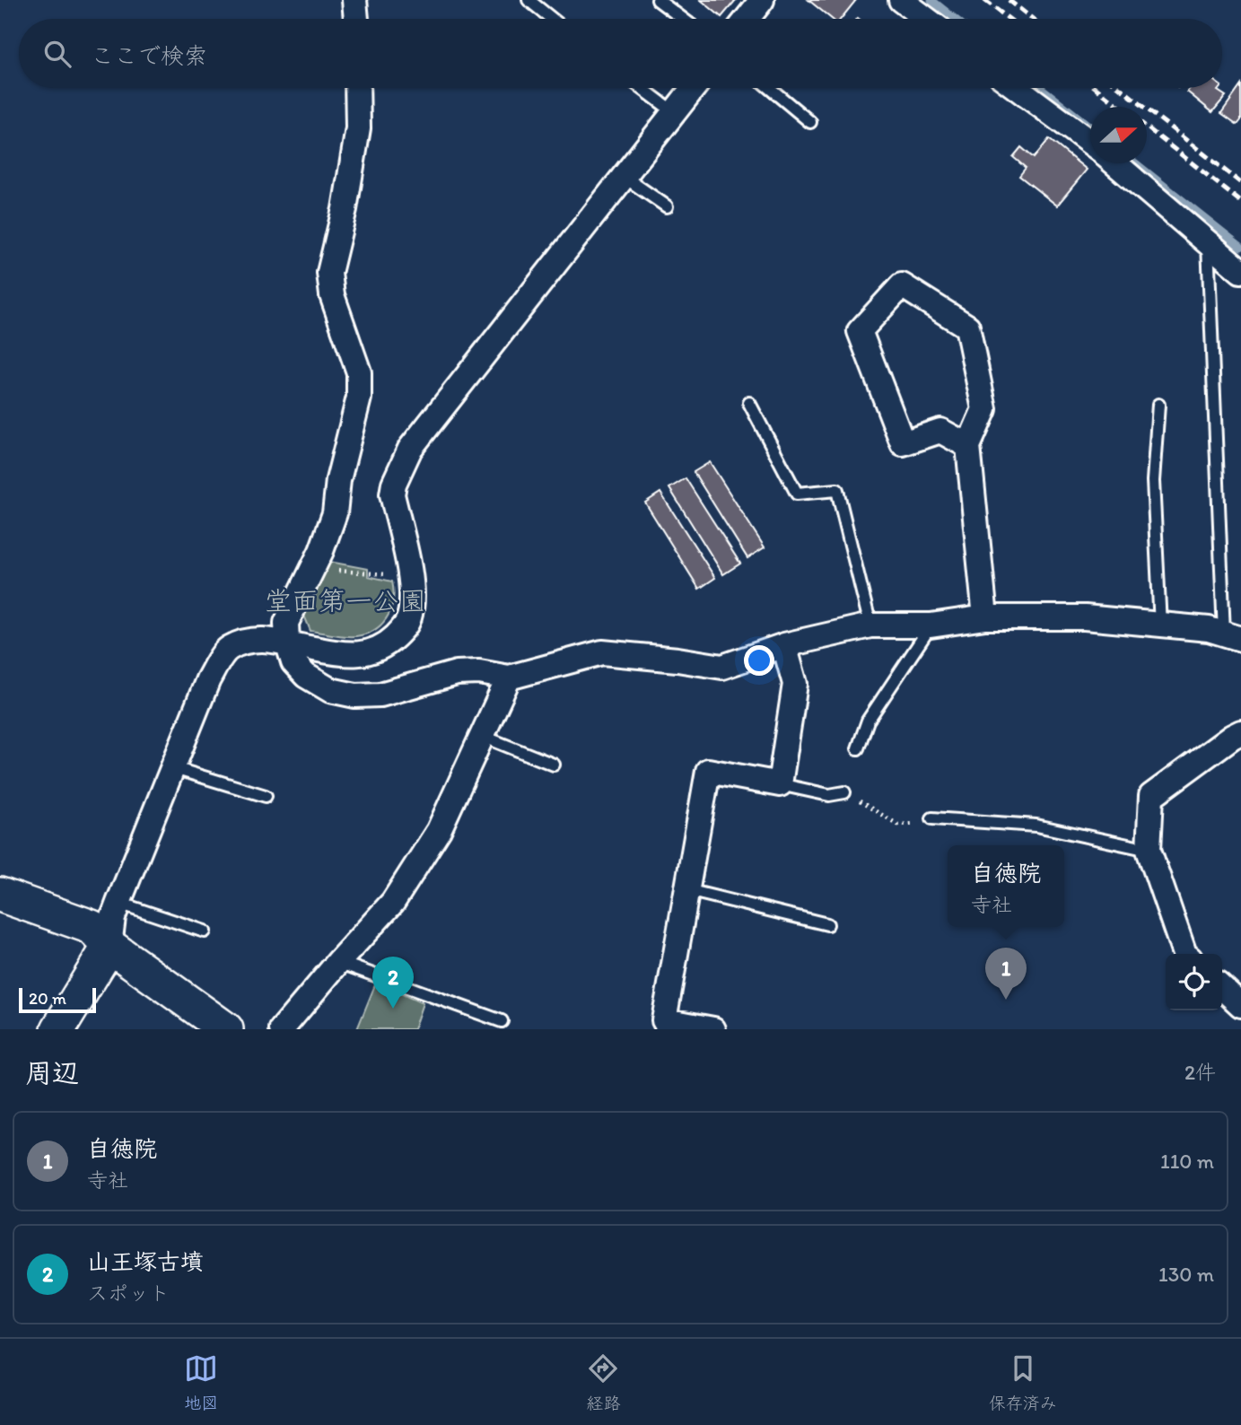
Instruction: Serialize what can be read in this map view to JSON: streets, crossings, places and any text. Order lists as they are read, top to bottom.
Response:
{
  "parks": ["堂面第一公園"],
  "scale_bar": "20 m",
  "north": "right",
  "page": {
    "search": "ここで検索",
    "popup": ["自徳院", "寺社"],
    "pins": ["1", "2"],
    "scale": "20 m",
    "heading": ["周辺", "2件"],
    "list": [
      {
        "mark": "1",
        "name": "自徳院",
        "note": "寺社",
        "value": "110 m"
      },
      {
        "mark": "2",
        "name": "山王塚古墳",
        "note": "スポット",
        "value": "130 m"
      }
    ],
    "nav": ["地図", "経路", "保存済み"]
  }
}
